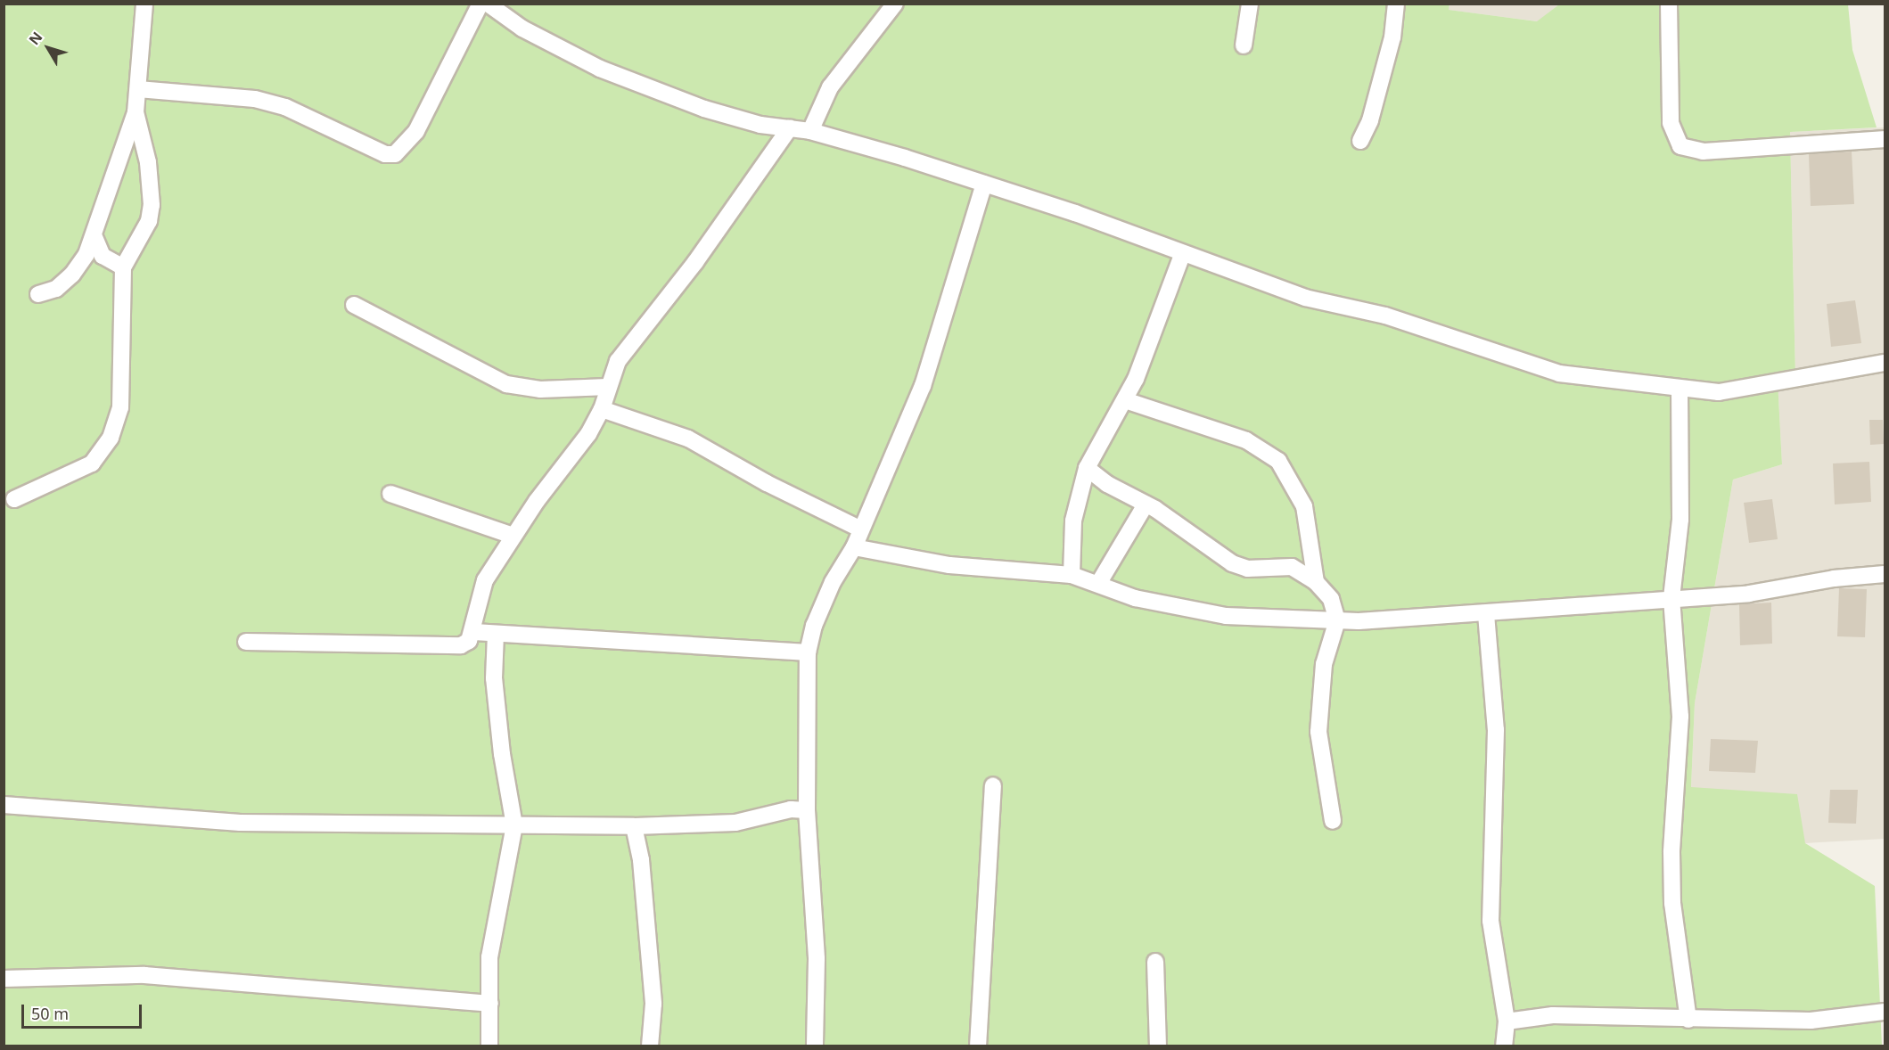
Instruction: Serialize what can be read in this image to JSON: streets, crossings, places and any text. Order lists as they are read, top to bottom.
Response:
{
  "scale_bar": "50 m",
  "north": "top left"
}
